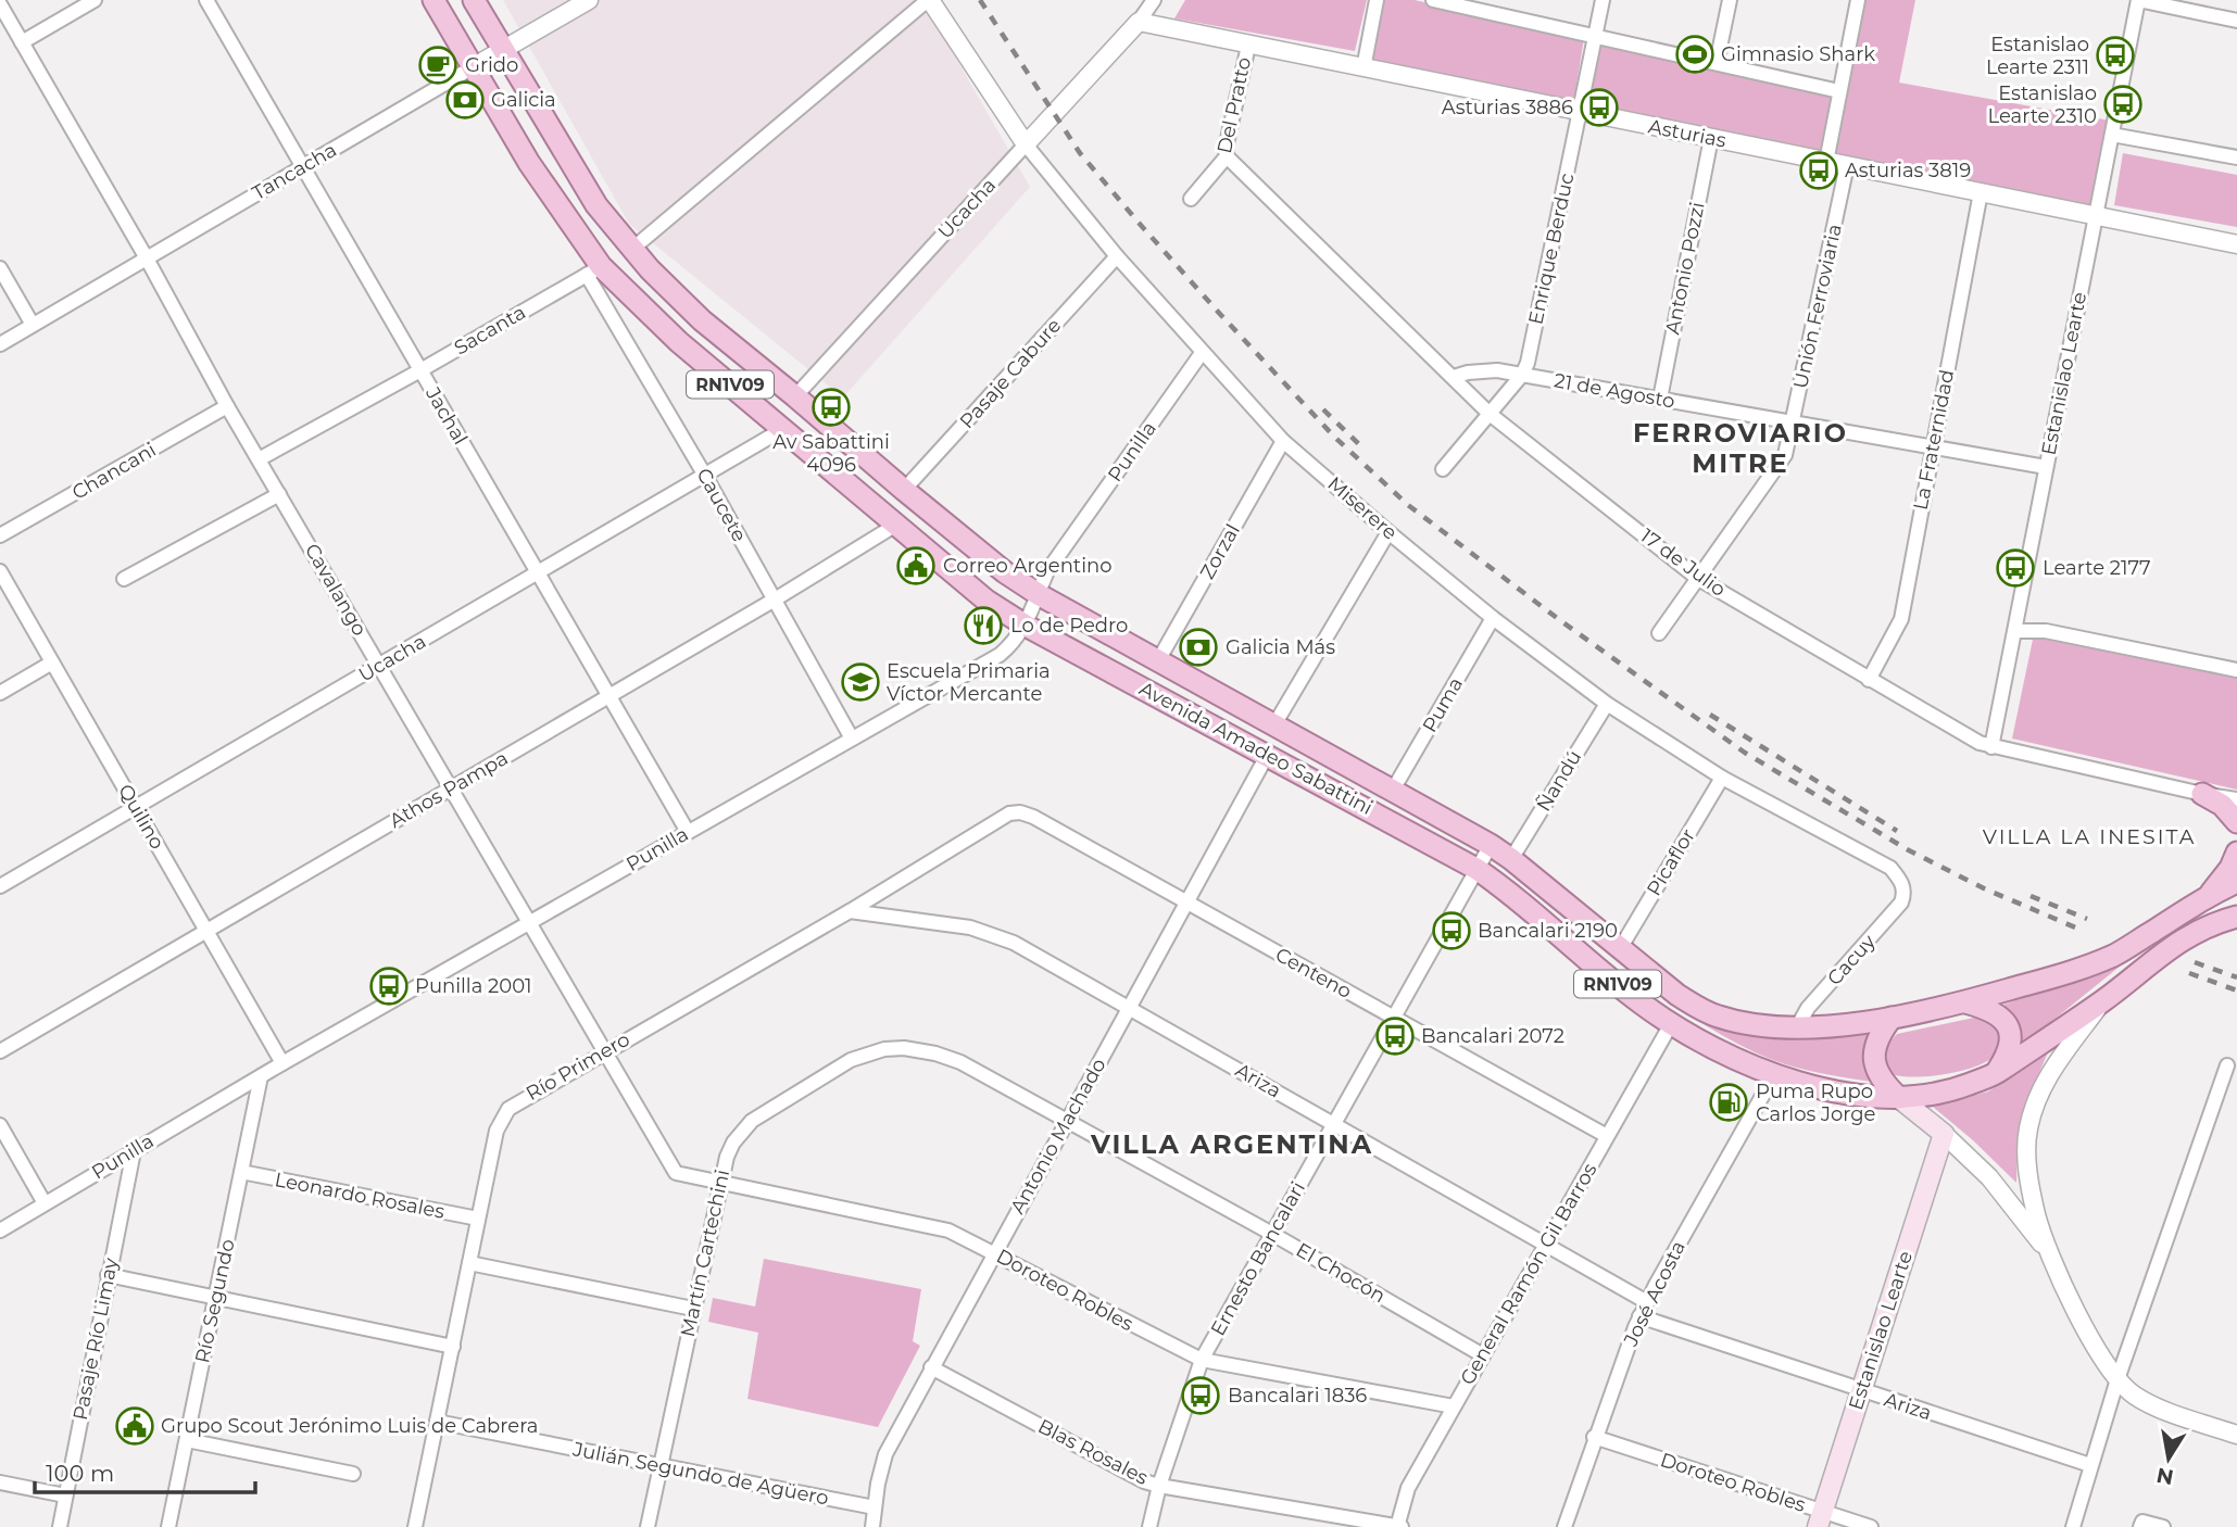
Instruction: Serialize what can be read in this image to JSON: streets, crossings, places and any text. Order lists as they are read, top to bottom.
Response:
{
  "streets": {
    "main road": ["Estanislao Learte", "RN1V09", "Avenida Amadeo Sabattini"],
    "street": [
      "Del Pratto",
      "Asturias",
      "Tancacha",
      "Ucacha",
      "Enrique Berduc",
      "Antonio Pozzi",
      "Unión Ferroviaria",
      "Sacanta",
      "Pasaje Cabure",
      "21 de Agosto",
      "Jachal",
      "La Fraternidad",
      "Punilla",
      "Chancani",
      "Caucete",
      "Miserere",
      "Zorzal",
      "17 de Julio",
      "Cavalango",
      "Puma",
      "Ñandú",
      "Athos Pampa",
      "Quilino",
      "Picaflor",
      "Cacuy",
      "Centeno",
      "Río Primero",
      "Ariza",
      "Antonio Machado",
      "Leonardo Rosales",
      "Martín Cartechini",
      "Ernesto Bancalari",
      "El Chocón",
      "General Ramón Gil Barros",
      "Doroteo Robles",
      "José Acosta",
      "Río Segundo",
      "Pasaje Río Limay",
      "Blas Rosales",
      "Julián Segundo de Agüero"
    ]
  },
  "crossings": [
    ["Del Pratto", "Asturias"],
    ["Del Pratto", "17 de Julio"],
    ["Asturias", "Ucacha"],
    ["Asturias", "Enrique Berduc"],
    ["Asturias", "Antonio Pozzi"],
    ["Asturias", "Unión Ferroviaria"],
    ["Asturias", "Estanislao Learte"],
    ["Asturias", "La Fraternidad"],
    ["Tancacha", "Jachal"],
    ["Tancacha", "Cavalango"],
    ["Tancacha", "Avenida Amadeo Sabattini"],
    ["Ucacha", "Jachal"],
    ["Ucacha", "Caucete"],
    ["Ucacha", "Miserere"],
    ["Ucacha", "Cavalango"],
    ["Ucacha", "Avenida Amadeo Sabattini"],
    ["Ucacha", "Quilino"],
    ["Enrique Berduc", "21 de Agosto"],
    ["Enrique Berduc", "17 de Julio"],
    ["Antonio Pozzi", "21 de Agosto"],
    ["Unión Ferroviaria", "21 de Agosto"],
    ["Unión Ferroviaria", "17 de Julio"],
    ["Sacanta", "Jachal"],
    ["Sacanta", "Caucete"],
    ["Sacanta", "Cavalango"],
    ["Sacanta", "Avenida Amadeo Sabattini"],
    ["Pasaje Cabure", "Miserere"],
    ["Pasaje Cabure", "Avenida Amadeo Sabattini"],
    ["Estanislao Learte", "21 de Agosto"],
    ["Estanislao Learte", "17 de Julio"],
    ["Estanislao Learte", "Ariza"],
    ["Estanislao Learte", "Doroteo Robles"],
    ["21 de Agosto", "La Fraternidad"],
    ["21 de Agosto", "17 de Julio"],
    ["Jachal", "Punilla"],
    ["Jachal", "Athos Pampa"],
    ["La Fraternidad", "17 de Julio"],
    ["Punilla", "Caucete"],
    ["Punilla", "Miserere"],
    ["Punilla", "Cavalango"],
    ["Punilla", "Avenida Amadeo Sabattini"],
    ["Punilla", "Quilino"],
    ["Punilla", "Río Segundo"],
    ["Punilla", "Pasaje Río Limay"],
    ["Chancani", "Cavalango"],
    ["Caucete", "Avenida Amadeo Sabattini"],
    ["Caucete", "Athos Pampa"],
    ["Miserere", "Zorzal"],
    ["Miserere", "Puma"],
    ["Miserere", "Ñandú"],
    ["Miserere", "Picaflor"],
    ["Miserere", "Cacuy"],
    ["Zorzal", "Avenida Amadeo Sabattini"],
    ["Cavalango", "Athos Pampa"],
    ["Cavalango", "Río Primero"],
    ["Cavalango", "Doroteo Robles"],
    ["Puma", "Avenida Amadeo Sabattini"],
    ["Avenida Amadeo Sabattini", "Ñandú"],
    ["Avenida Amadeo Sabattini", "Athos Pampa"],
    ["Avenida Amadeo Sabattini", "Picaflor"],
    ["Avenida Amadeo Sabattini", "Cacuy"],
    ["Avenida Amadeo Sabattini", "Antonio Machado"],
    ["Avenida Amadeo Sabattini", "Ernesto Bancalari"],
    ["Avenida Amadeo Sabattini", "General Ramón Gil Barros"],
    ["Avenida Amadeo Sabattini", "José Acosta"],
    ["Athos Pampa", "Quilino"],
    ["Centeno", "Río Primero"],
    ["Centeno", "Antonio Machado"],
    ["Centeno", "Ernesto Bancalari"],
    ["Centeno", "General Ramón Gil Barros"],
    ["Río Primero", "Ariza"],
    ["Río Primero", "Leonardo Rosales"],
    ["Río Primero", "Julián Segundo de Agüero"],
    ["Ariza", "Antonio Machado"],
    ["Ariza", "Ernesto Bancalari"],
    ["Ariza", "General Ramón Gil Barros"],
    ["Ariza", "José Acosta"],
    ["Antonio Machado", "El Chocón"],
    ["Antonio Machado", "Doroteo Robles"],
    ["Antonio Machado", "Blas Rosales"],
    ["Antonio Machado", "Julián Segundo de Agüero"],
    ["Leonardo Rosales", "Río Segundo"],
    ["Martín Cartechini", "El Chocón"],
    ["Martín Cartechini", "Doroteo Robles"],
    ["Martín Cartechini", "Julián Segundo de Agüero"],
    ["Ernesto Bancalari", "El Chocón"],
    ["Ernesto Bancalari", "Doroteo Robles"],
    ["Ernesto Bancalari", "Blas Rosales"],
    ["El Chocón", "General Ramón Gil Barros"],
    ["General Ramón Gil Barros", "Doroteo Robles"],
    ["General Ramón Gil Barros", "Blas Rosales"],
    ["Doroteo Robles", "José Acosta"]
  ],
  "districts": ["FERROVIARIO MITRE", "VILLA LA INESITA", "VILLA ARGENTINA"],
  "places": {
    "sports": ["Gimnasio Shark"],
    "bus stop": [
      "Estanislao Learte 2311",
      "Estanislao Learte 2310",
      "Asturias 3886",
      "Asturias 3819",
      "Av Sabattini 4096",
      "Learte 2177",
      "Bancalari 2190",
      "Punilla 2001",
      "Bancalari 2072",
      "Bancalari 1836"
    ],
    "cafe": ["Grido"],
    "bank": ["Galicia", "Galicia Más"],
    "public building": ["Correo Argentino", "Grupo Scout Jerónimo Luis de Cabrera"],
    "restaurant": ["Lo de Pedro"],
    "school or university": ["Escuela Primaria Víctor Mercante"],
    "fuel station": ["Puma Rupo Carlos Jorge"]
  },
  "scale_bar": "100 m",
  "north": "bottom"
}
